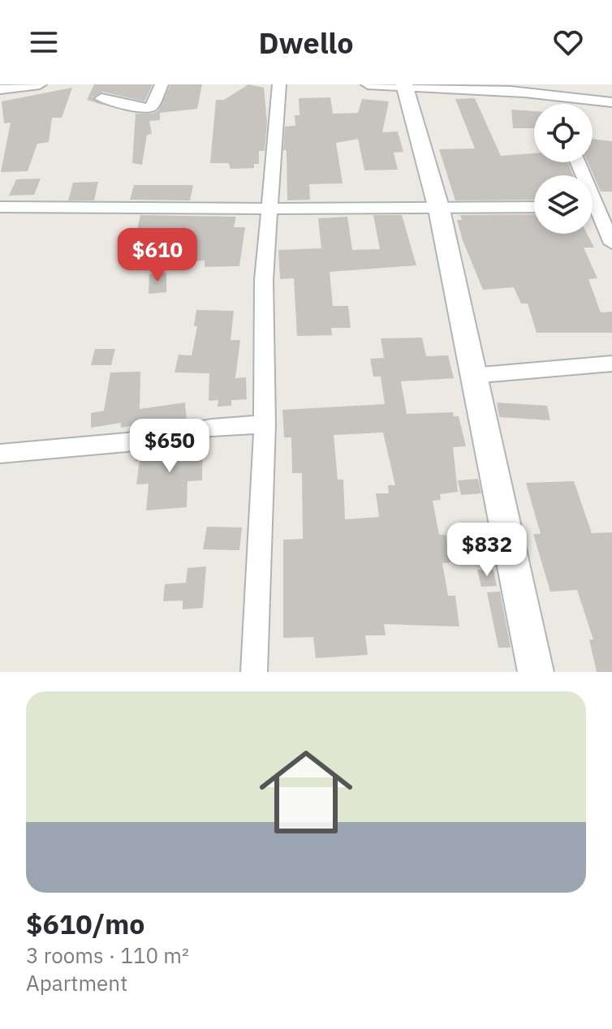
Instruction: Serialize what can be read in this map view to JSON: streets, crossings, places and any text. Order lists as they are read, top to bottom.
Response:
{
  "page": {
    "header": "Dwello",
    "price": ["$610", "$650", "$832"],
    "list": [
      {
        "name": "$610/mo",
        "note": "3 rooms · 110 m² · Apartment"
      }
    ]
  }
}
